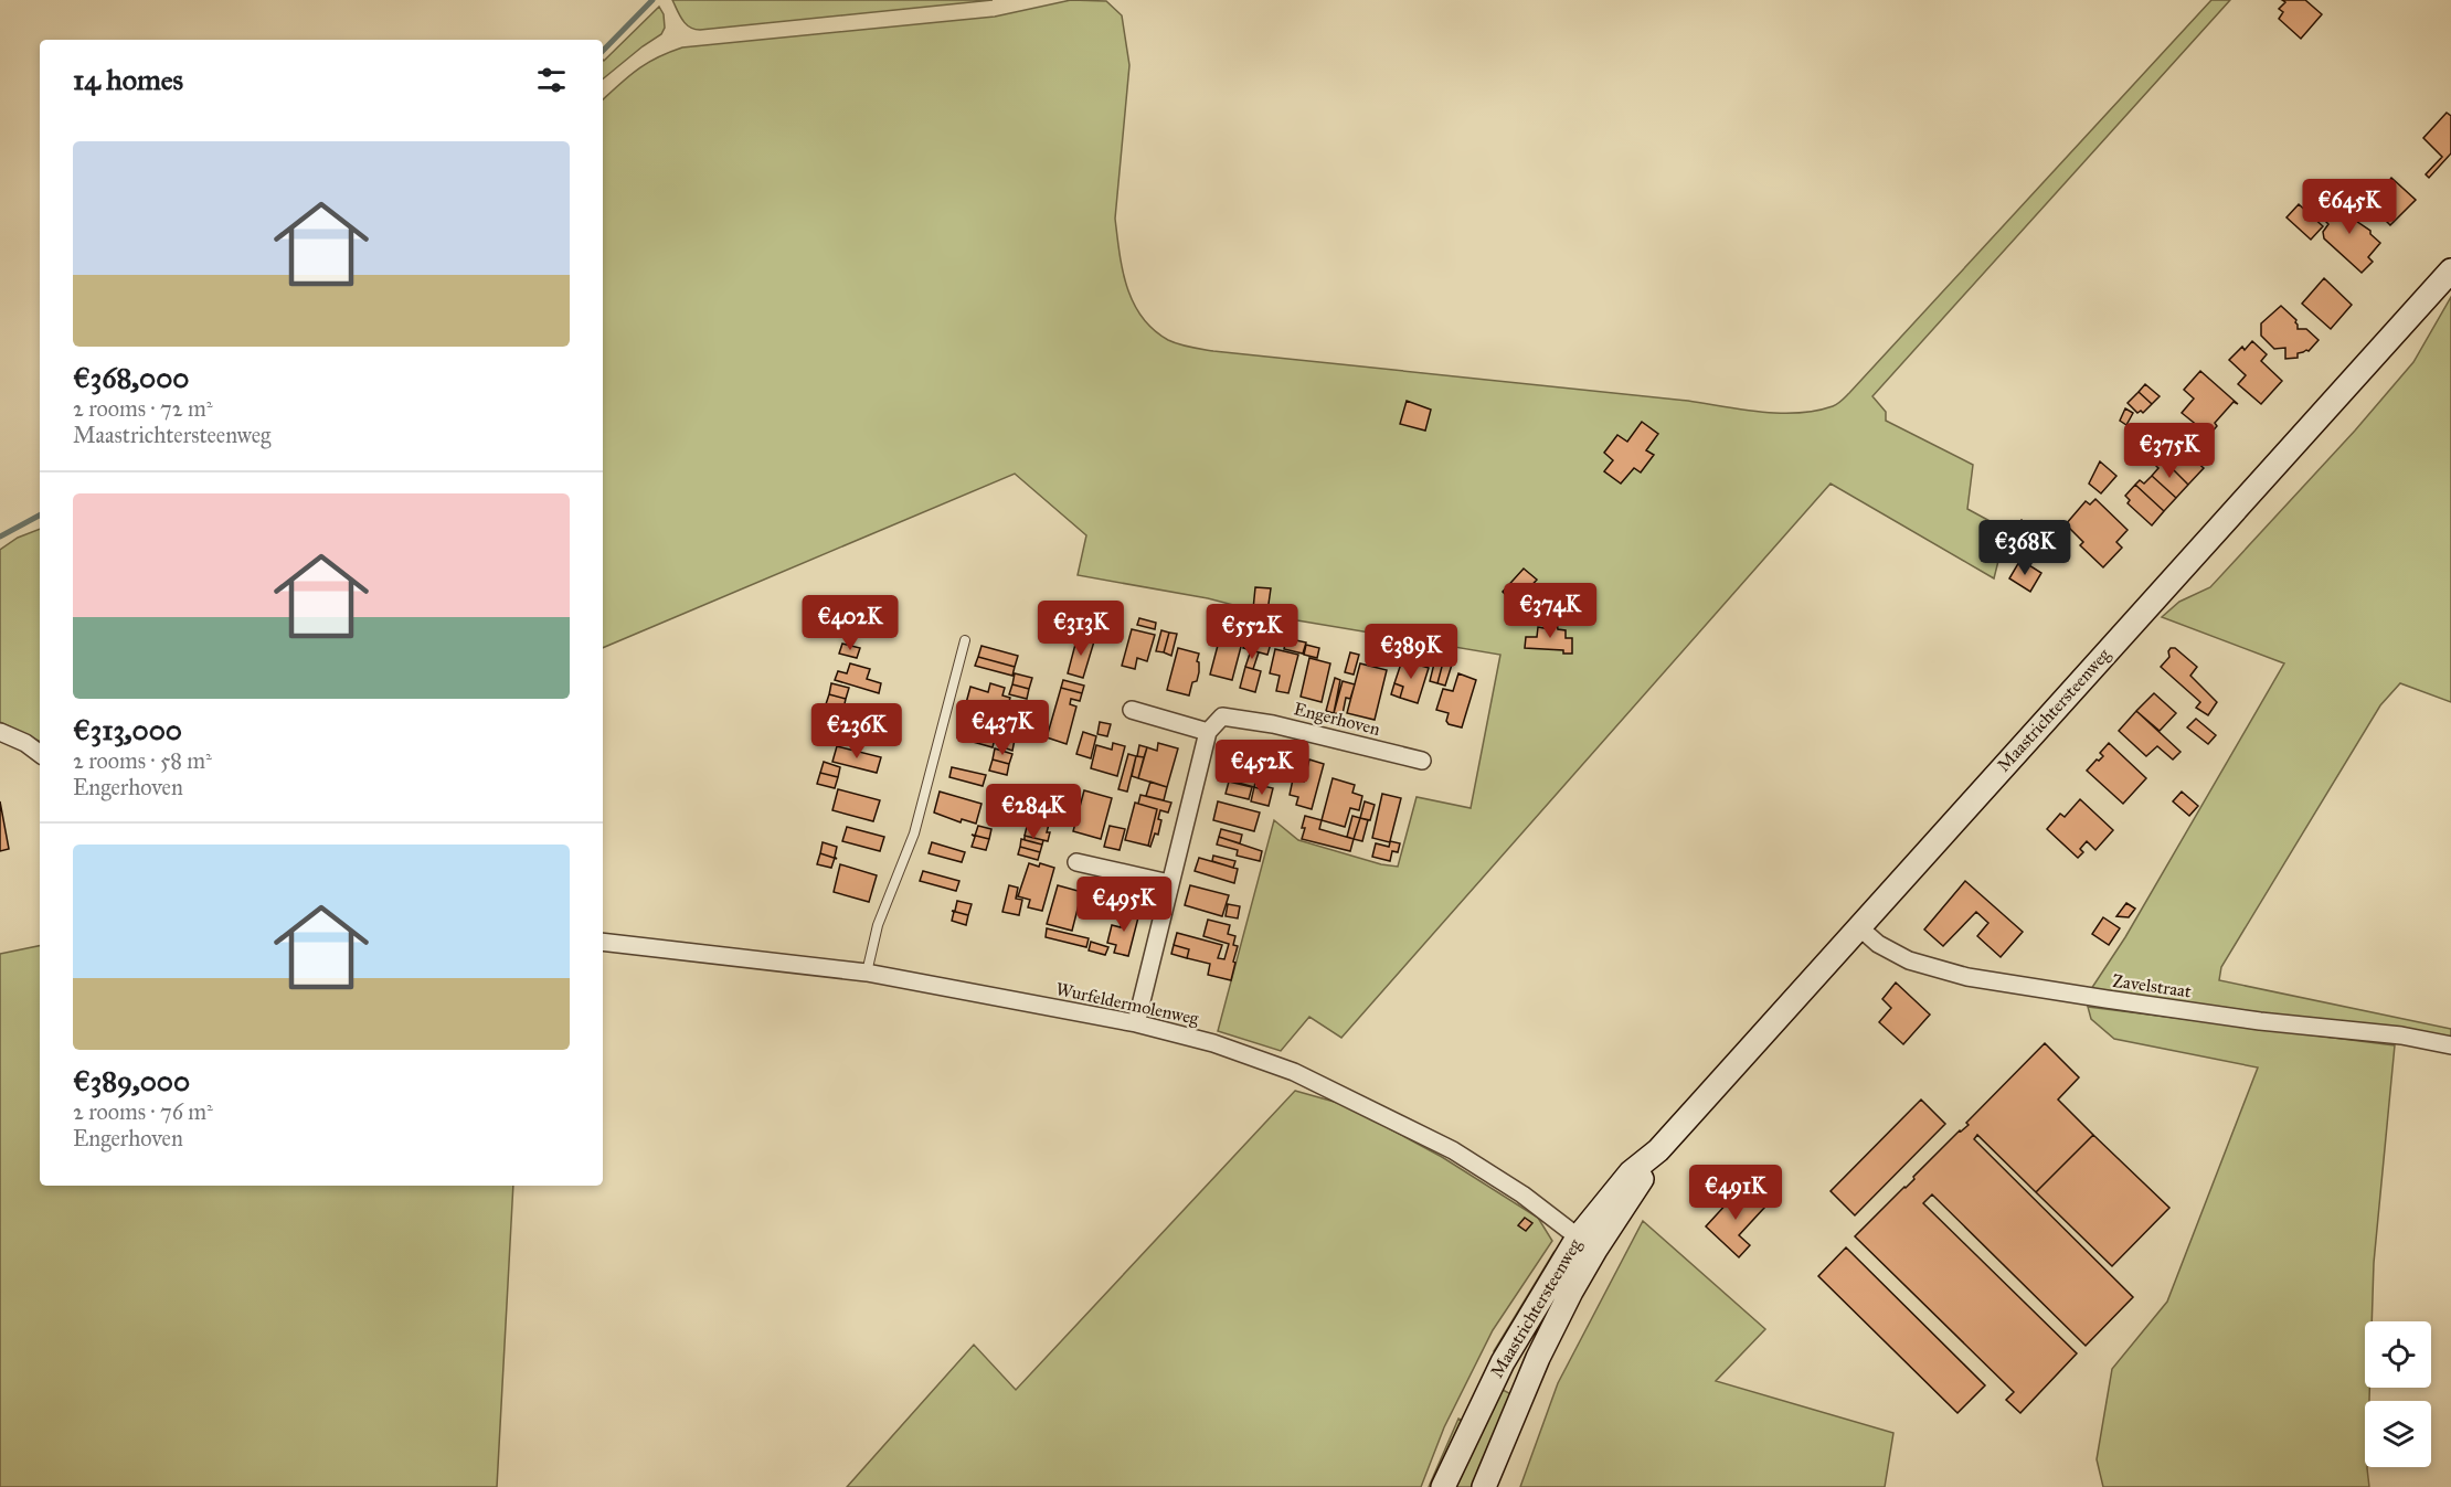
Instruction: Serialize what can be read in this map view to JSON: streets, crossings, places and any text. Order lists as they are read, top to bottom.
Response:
{
  "streets": {
    "main road": ["Maastrichtersteenweg"],
    "street": ["Engerhoven", "Zavelstraat", "Wurfeldermolenweg"]
  },
  "crossings": [
    ["Maastrichtersteenweg", "Zavelstraat"],
    ["Maastrichtersteenweg", "Wurfeldermolenweg"]
  ],
  "page": {
    "heading": "14 homes",
    "list": [
      {
        "name": "€368,000",
        "note": "2 rooms · 72 m² · Maastrichtersteenweg"
      },
      {
        "name": "€313,000",
        "note": "2 rooms · 58 m² · Engerhoven"
      },
      {
        "name": "€389,000",
        "note": "2 rooms · 76 m² · Engerhoven"
      }
    ],
    "price": [
      "€645K",
      "€375K",
      "€368K",
      "€374K",
      "€402K",
      "€313K",
      "€552K",
      "€389K",
      "€437K",
      "€236K",
      "€452K",
      "€284K",
      "€495K",
      "€491K"
    ]
  }
}
